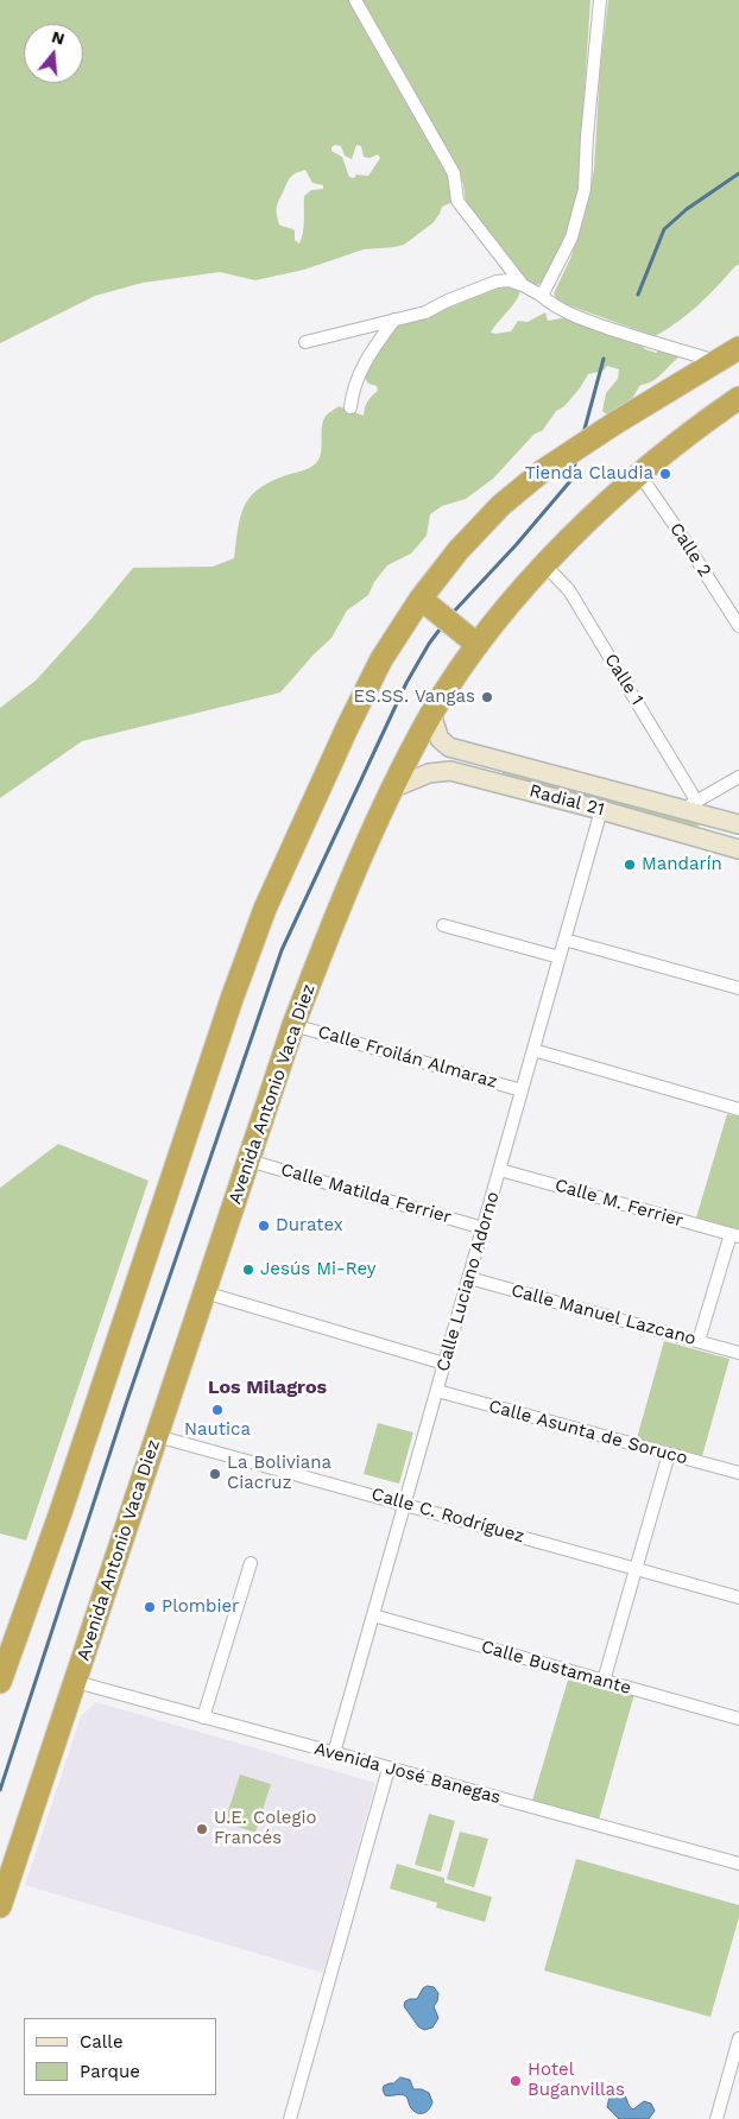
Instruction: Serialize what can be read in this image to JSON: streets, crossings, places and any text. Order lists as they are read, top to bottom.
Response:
{
  "streets": {
    "highway": ["Avenida Antonio Vaca Diez"],
    "street": [
      "Calle 2",
      "Calle 1",
      "Radial 21",
      "Calle Froilán Almaraz",
      "Calle Matilda Ferrier",
      "Calle M. Ferrier",
      "Calle Luciano Adorno",
      "Calle Manuel Lazcano",
      "Calle Asunta de Soruco",
      "Calle C. Rodríguez",
      "Calle Bustamante",
      "Avenida José Banegas"
    ]
  },
  "crossings": [
    ["Calle 2", "Avenida Antonio Vaca Diez"],
    ["Calle 1", "Radial 21"],
    ["Calle 1", "Avenida Antonio Vaca Diez"],
    ["Radial 21", "Avenida Antonio Vaca Diez"],
    ["Radial 21", "Calle Luciano Adorno"],
    ["Calle Froilán Almaraz", "Avenida Antonio Vaca Diez"],
    ["Calle Froilán Almaraz", "Calle Luciano Adorno"],
    ["Avenida Antonio Vaca Diez", "Calle Matilda Ferrier"],
    ["Avenida Antonio Vaca Diez", "Calle C. Rodríguez"],
    ["Avenida Antonio Vaca Diez", "Avenida José Banegas"],
    ["Calle Matilda Ferrier", "Calle Luciano Adorno"],
    ["Calle M. Ferrier", "Calle Luciano Adorno"],
    ["Calle Luciano Adorno", "Calle Manuel Lazcano"],
    ["Calle Luciano Adorno", "Calle Asunta de Soruco"],
    ["Calle Luciano Adorno", "Calle C. Rodríguez"],
    ["Calle Luciano Adorno", "Calle Bustamante"],
    ["Calle Luciano Adorno", "Avenida José Banegas"]
  ],
  "districts": ["Los Milagros"],
  "places": [
    "Tienda Claudia",
    "ES.SS. Vangas",
    "Mandarín",
    "Duratex",
    "Jesús Mi-Rey",
    "Nautica",
    "La Boliviana Ciacruz",
    "Plombier",
    "U.E. Colegio Francés",
    "Hotel Buganvillas"
  ],
  "legend": ["Calle", "Parque"],
  "north": "top"
}
